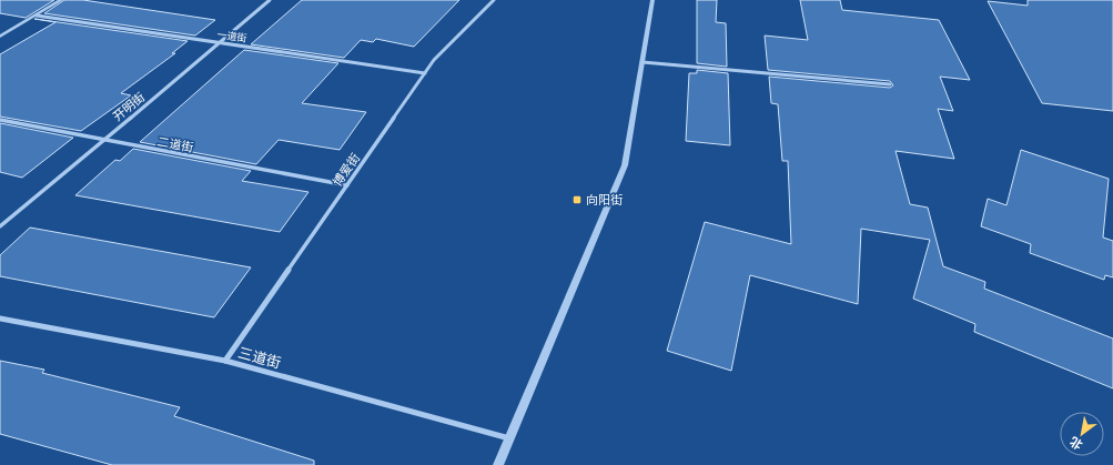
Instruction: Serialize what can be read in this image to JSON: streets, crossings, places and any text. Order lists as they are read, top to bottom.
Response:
{
  "streets": {
    "street": [
      "一道街",
      "开明街",
      "二道街",
      "博爱街",
      "三道街"
    ]
  },
  "crossings": [
    ["一道街", "开明街"],
    ["一道街", "博爱街"],
    ["开明街", "二道街"],
    ["二道街", "博爱街"],
    ["博爱街", "三道街"]
  ],
  "places": {
    "transit": ["向阳街"]
  },
  "north": "bottom left"
}
